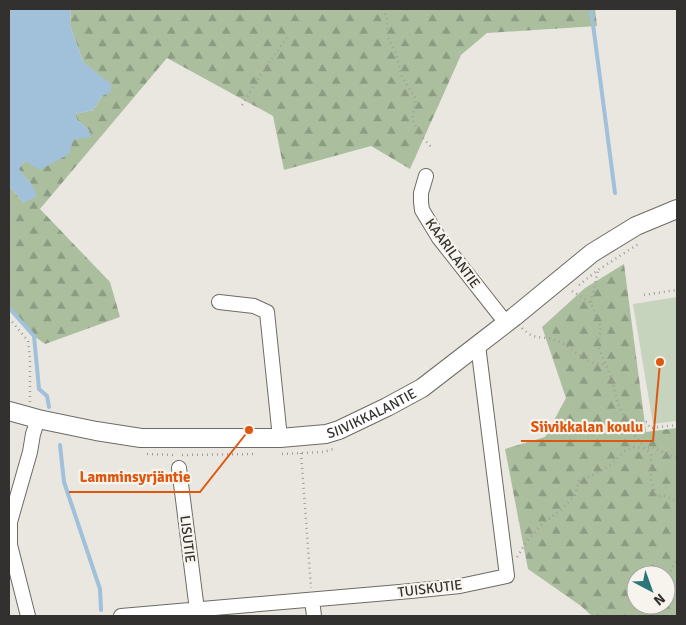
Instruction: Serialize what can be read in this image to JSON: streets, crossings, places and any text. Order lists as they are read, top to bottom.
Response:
{
  "streets": {
    "main road": ["SIIVIKKALANTIE"],
    "street": ["KAARILANTIE", "LISUTIE", "TUISKUTIE"]
  },
  "crossings": [
    ["KAARILANTIE", "SIIVIKKALANTIE"],
    ["LISUTIE", "TUISKUTIE"]
  ],
  "places": ["Siivikkalan koulu", "Lamminsyrjäntie"],
  "north": "bottom right"
}
